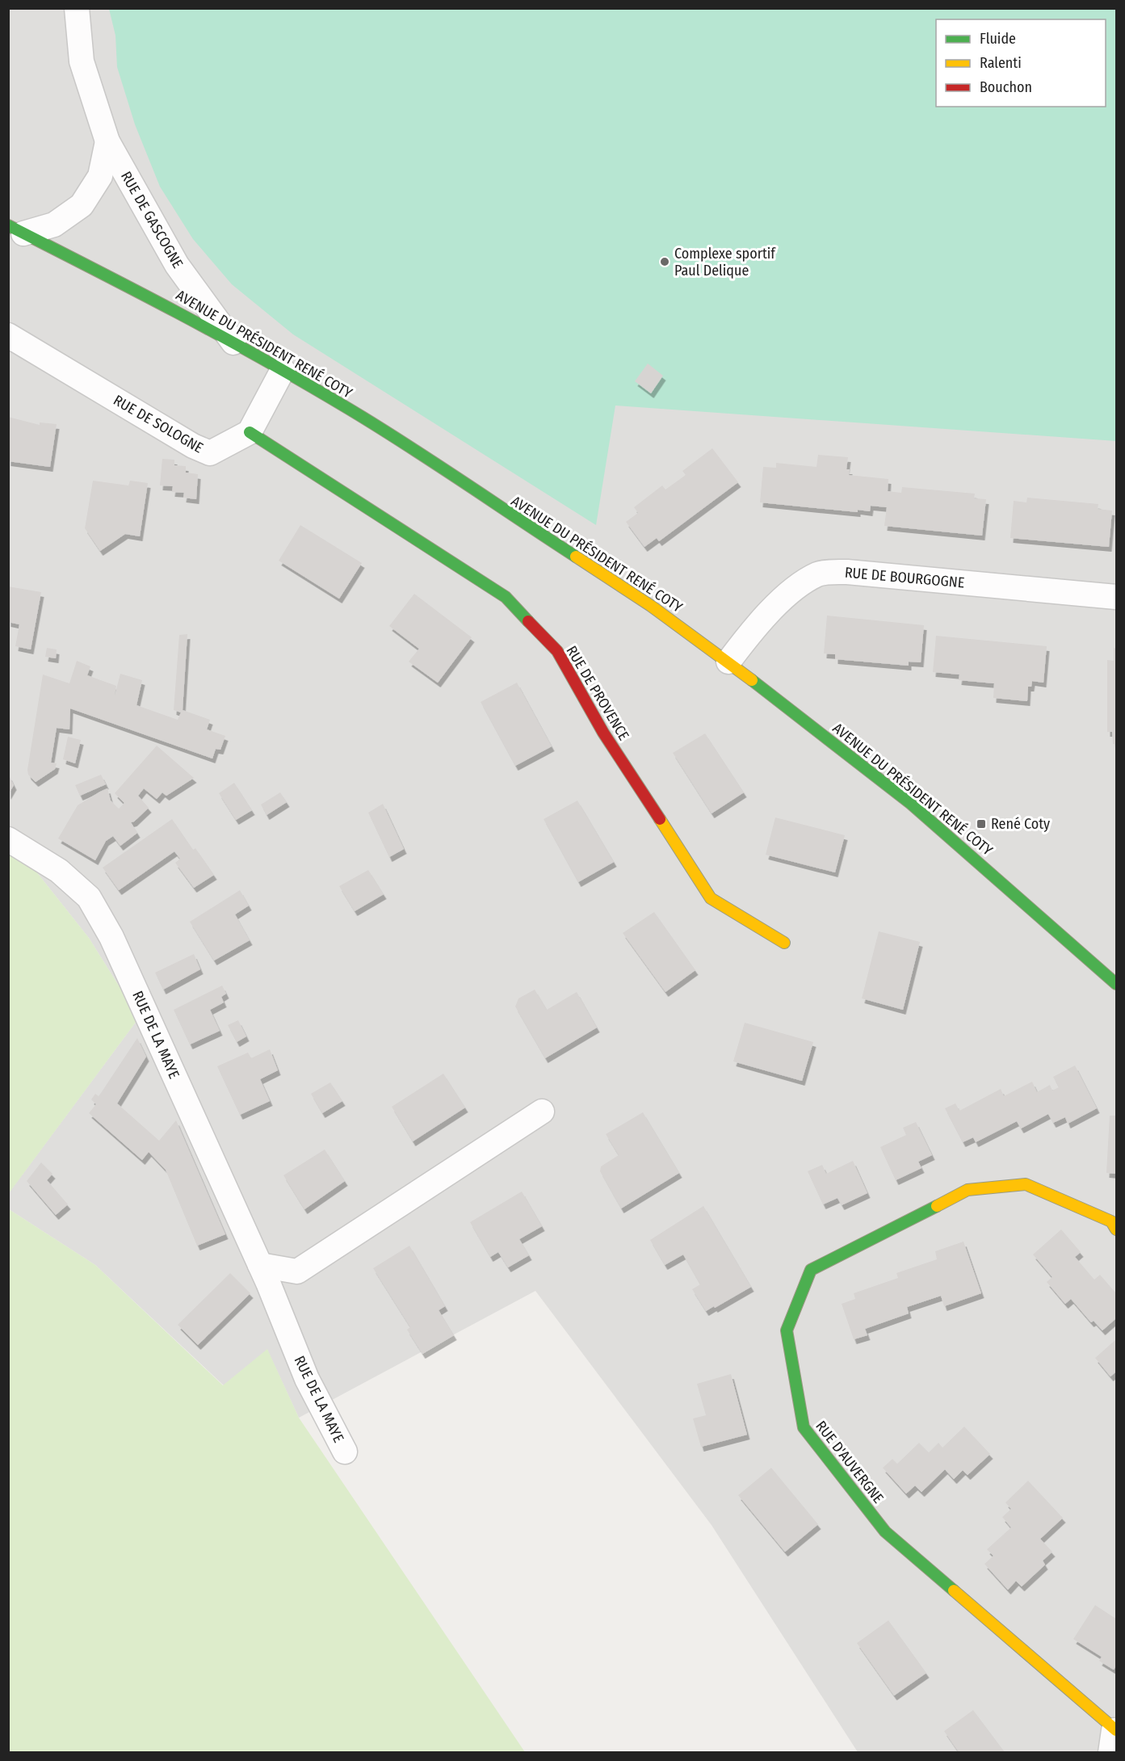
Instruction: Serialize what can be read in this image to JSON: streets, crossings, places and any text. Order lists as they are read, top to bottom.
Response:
{
  "streets": {
    "street": [
      "RUE DE GASCOGNE",
      "AVENUE DU PRÉSIDENT RENÉ COTY",
      "RUE DE SOLOGNE",
      "RUE DE BOURGOGNE",
      "RUE DE PROVENCE",
      "RUE DE LA MAYE",
      "RUE D'AUVERGNE"
    ]
  },
  "crossings": [
    ["RUE DE GASCOGNE", "AVENUE DU PRÉSIDENT RENÉ COTY"],
    ["AVENUE DU PRÉSIDENT RENÉ COTY", "RUE DE BOURGOGNE"],
    ["RUE DE SOLOGNE", "RUE DE PROVENCE"]
  ],
  "places": {
    "other": ["Complexe sportif Paul Delique"],
    "transit": ["René Coty"]
  },
  "legend": ["Fluide", "Ralenti", "Bouchon"]
}
